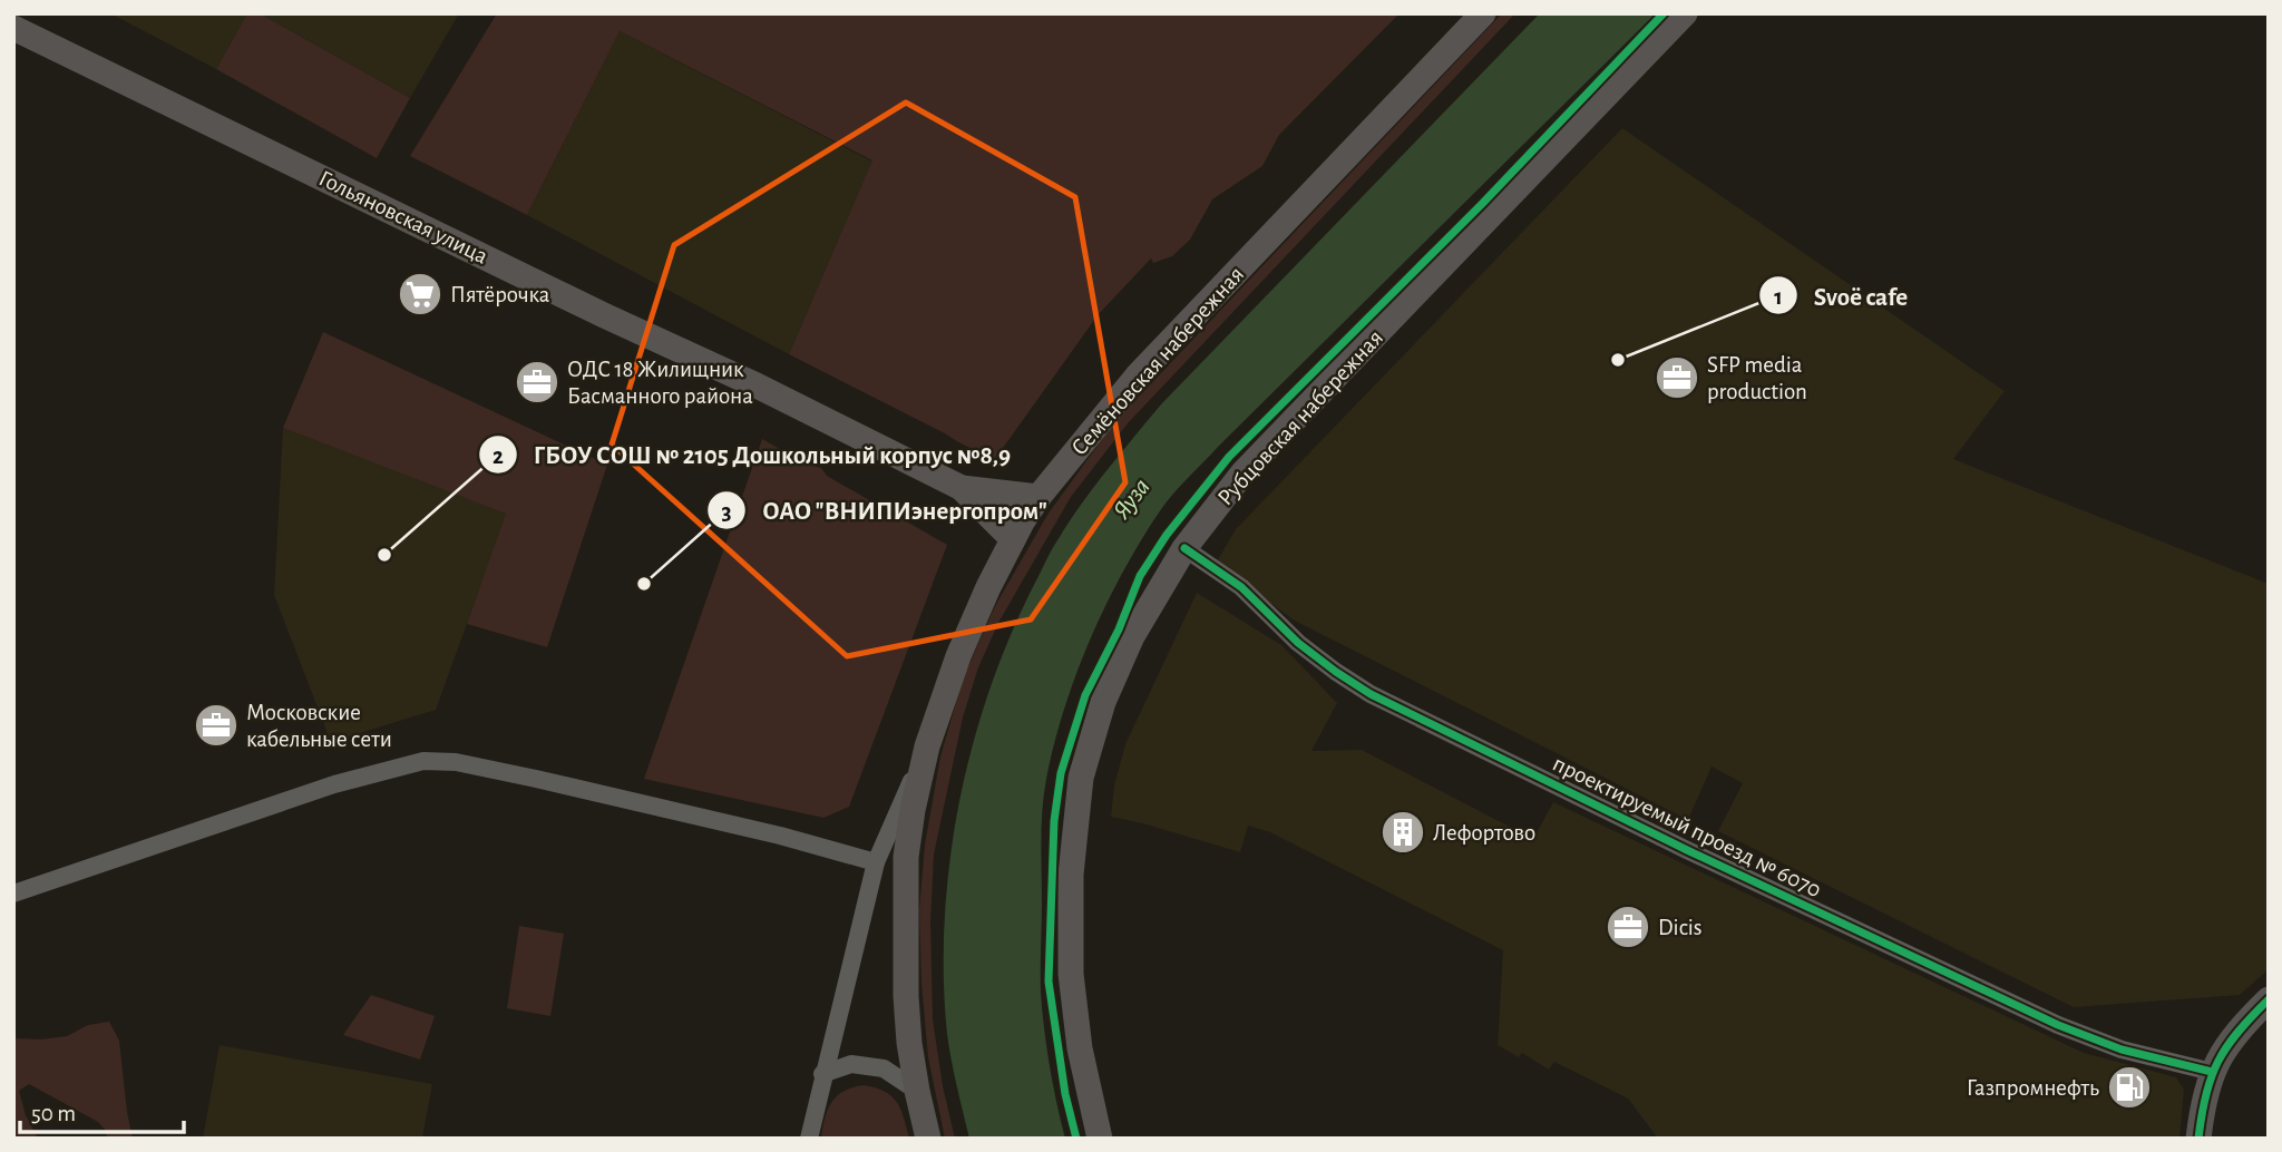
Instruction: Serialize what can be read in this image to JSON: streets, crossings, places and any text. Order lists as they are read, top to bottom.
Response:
{
  "streets": {
    "main road": ["Гольяновская улица", "Семёновская набережная", "Рубцовская набережная"],
    "street": ["проектируемый проезд № 6070"]
  },
  "crossings": [
    ["Гольяновская улица", "Семёновская набережная"],
    ["Рубцовская набережная", "проектируемый проезд № 6070"]
  ],
  "water": ["Яуза"],
  "places": {
    "supermarket": ["Пятёрочка"],
    "other": ["Svoё cafe", "ГБОУ СОШ № 2105 Дошкольный корпус №8,9", "ОАО \"ВНИПИэнергопром\""],
    "office": [
      "SFP media production",
      "ОДС 18 Жилищник Басманного района",
      "Московские кабельные сети",
      "Dicis"
    ],
    "building": ["Лефортово"],
    "fuel station": ["Газпромнефть"]
  },
  "scale_bar": "50 m"
}
